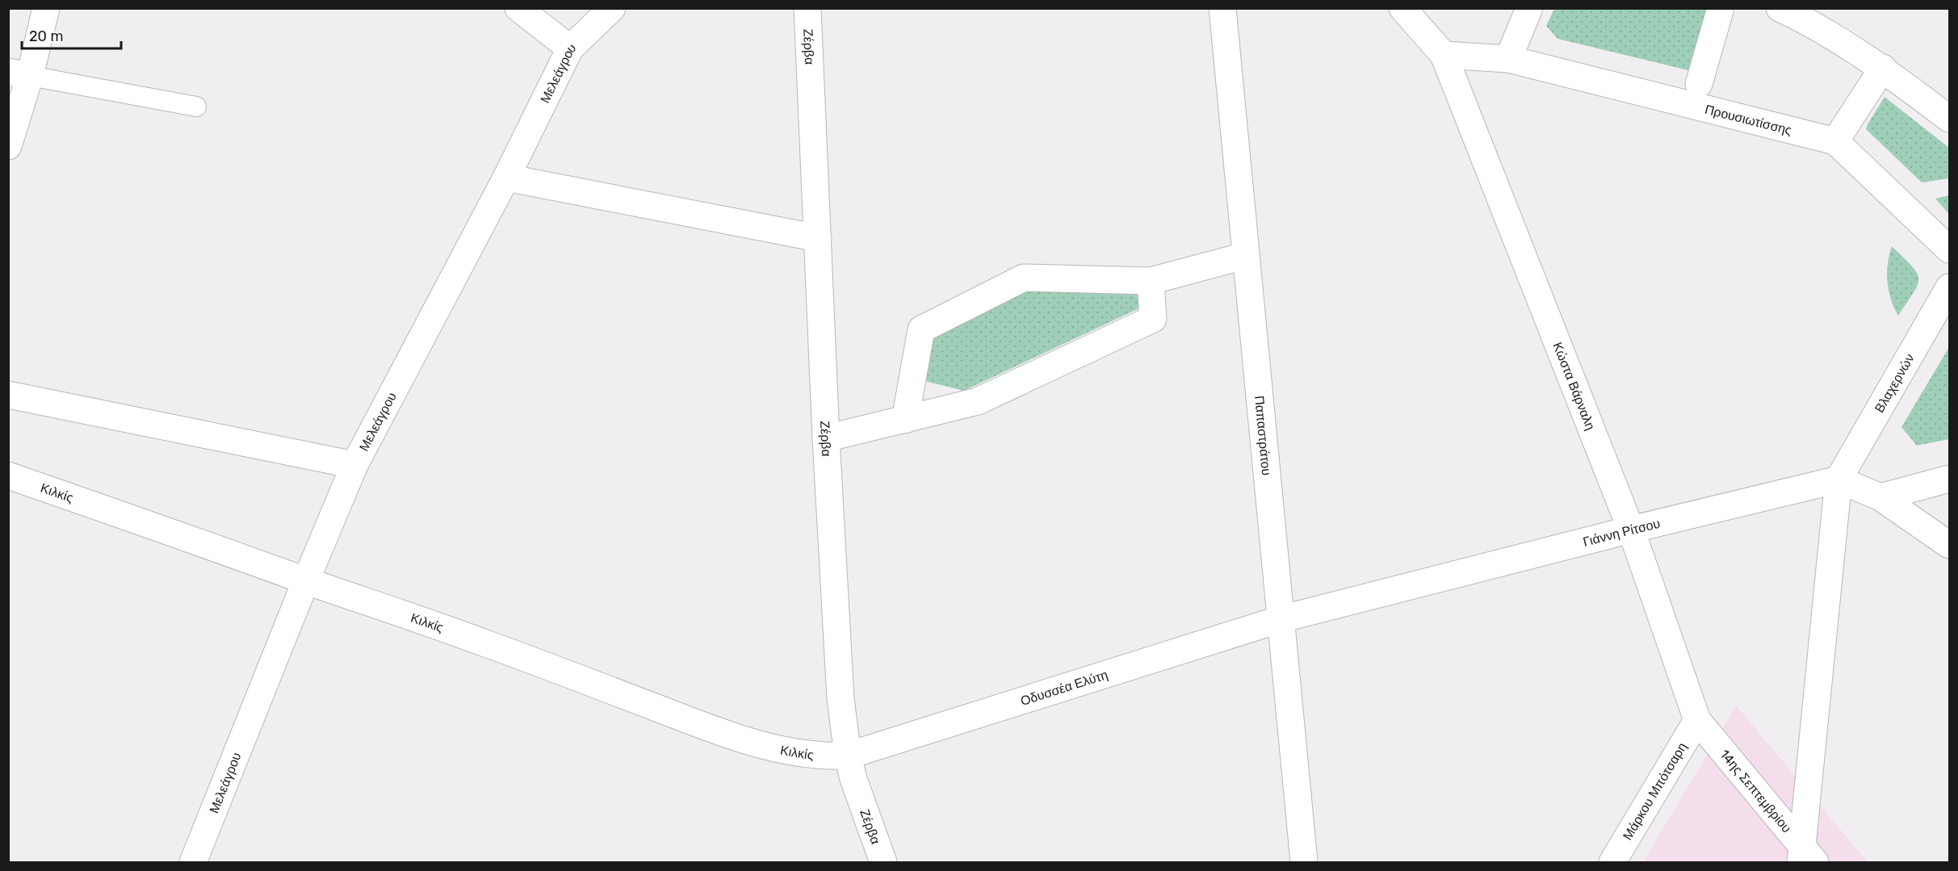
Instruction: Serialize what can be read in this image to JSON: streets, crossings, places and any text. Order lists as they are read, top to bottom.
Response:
{
  "streets": {
    "street": [
      "Ζέρβα",
      "Μελεάγρου",
      "Προυσιωτίσσης",
      "Βλαχερνών",
      "Κώστα Βάρναλη",
      "Παπαστράτου",
      "Κιλκίς",
      "Γιάννη Ρίτσου",
      "Οδυσσέα Ελύτη",
      "Μάρκου Μπότσαρη",
      "14ης Σεπτεμβρίου"
    ]
  },
  "crossings": [
    ["Ζέρβα", "Κιλκίς"],
    ["Ζέρβα", "Οδυσσέα Ελύτη"],
    ["Μελεάγρου", "Κιλκίς"],
    ["Προυσιωτίσσης", "Κώστα Βάρναλη"],
    ["Βλαχερνών", "Γιάννη Ρίτσου"],
    ["Κώστα Βάρναλη", "Γιάννη Ρίτσου"],
    ["Κώστα Βάρναλη", "Μάρκου Μπότσαρη"],
    ["Κώστα Βάρναλη", "14ης Σεπτεμβρίου"],
    ["Παπαστράτου", "Γιάννη Ρίτσου"],
    ["Παπαστράτου", "Οδυσσέα Ελύτη"],
    ["Κιλκίς", "Οδυσσέα Ελύτη"],
    ["Γιάννη Ρίτσου", "Οδυσσέα Ελύτη"],
    ["Μάρκου Μπότσαρη", "14ης Σεπτεμβρίου"]
  ],
  "scale_bar": "20 m"
}
